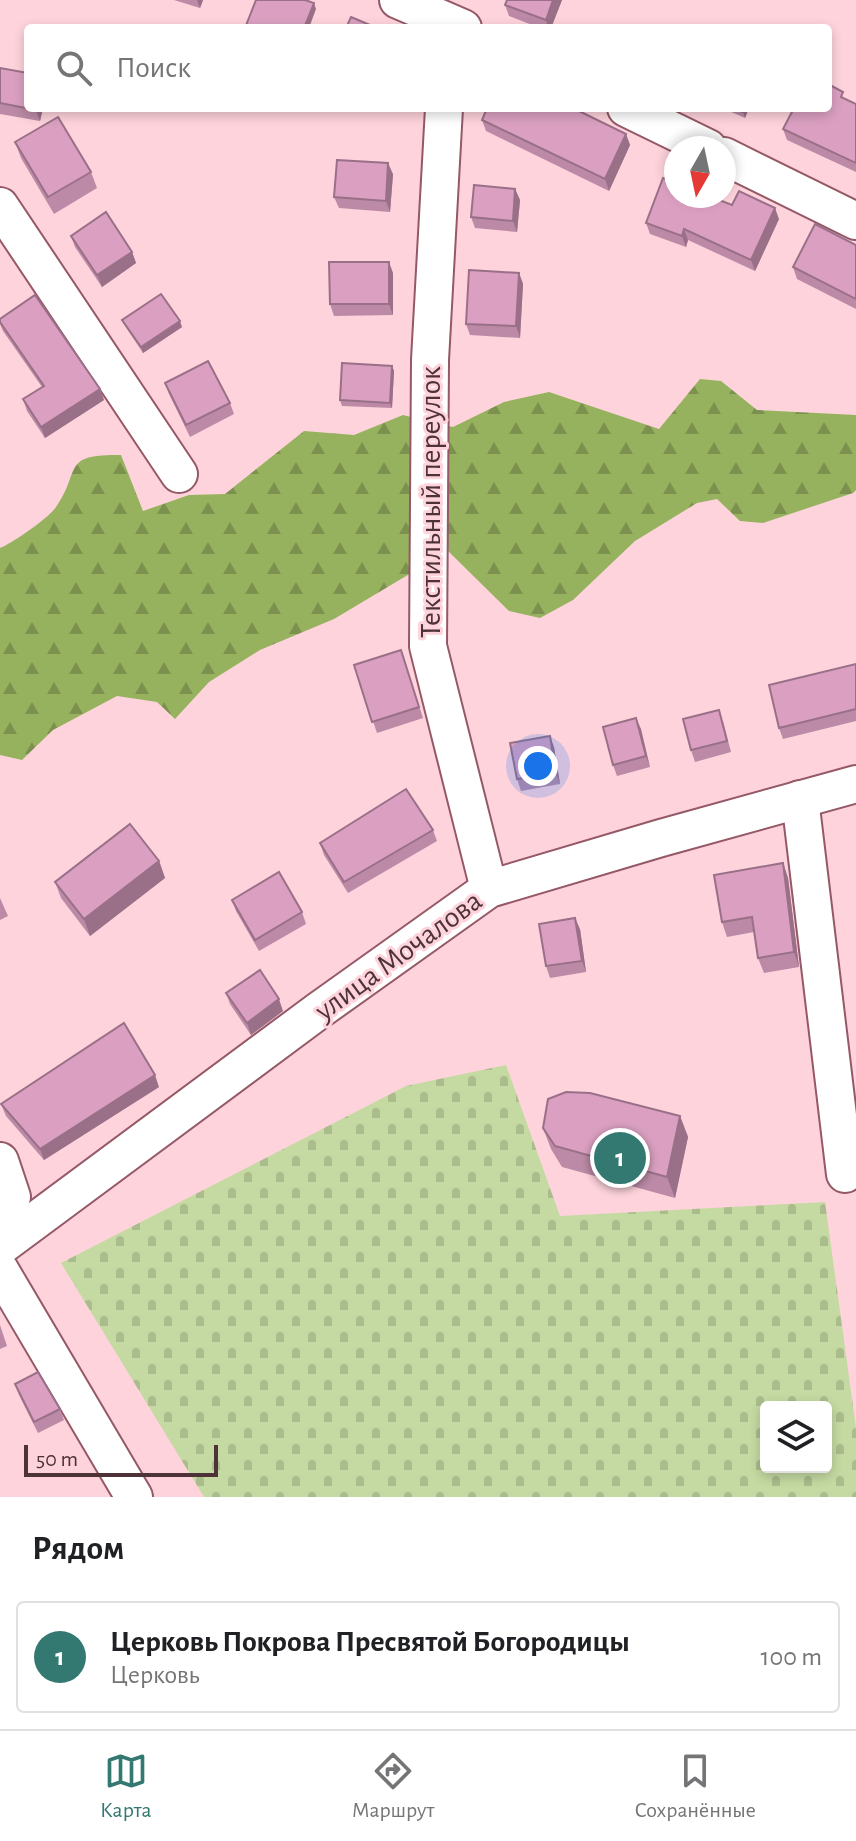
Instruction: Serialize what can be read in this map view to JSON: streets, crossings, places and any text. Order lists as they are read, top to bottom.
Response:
{
  "streets": {
    "street": ["Текстильный переулок", "улица Мочалова"]
  },
  "crossings": [
    ["Текстильный переулок", "улица Мочалова"]
  ],
  "scale_bar": "50 m",
  "north": "bottom",
  "page": {
    "search": "Поиск",
    "pins": "1",
    "scale": "50 m",
    "heading": "Рядом",
    "list": [
      {
        "mark": "1",
        "name": "Церковь Покрова Пресвятой Богородицы",
        "note": "Церковь",
        "value": "100 m"
      }
    ],
    "nav": ["Карта", "Маршрут", "Сохранённые"]
  }
}
